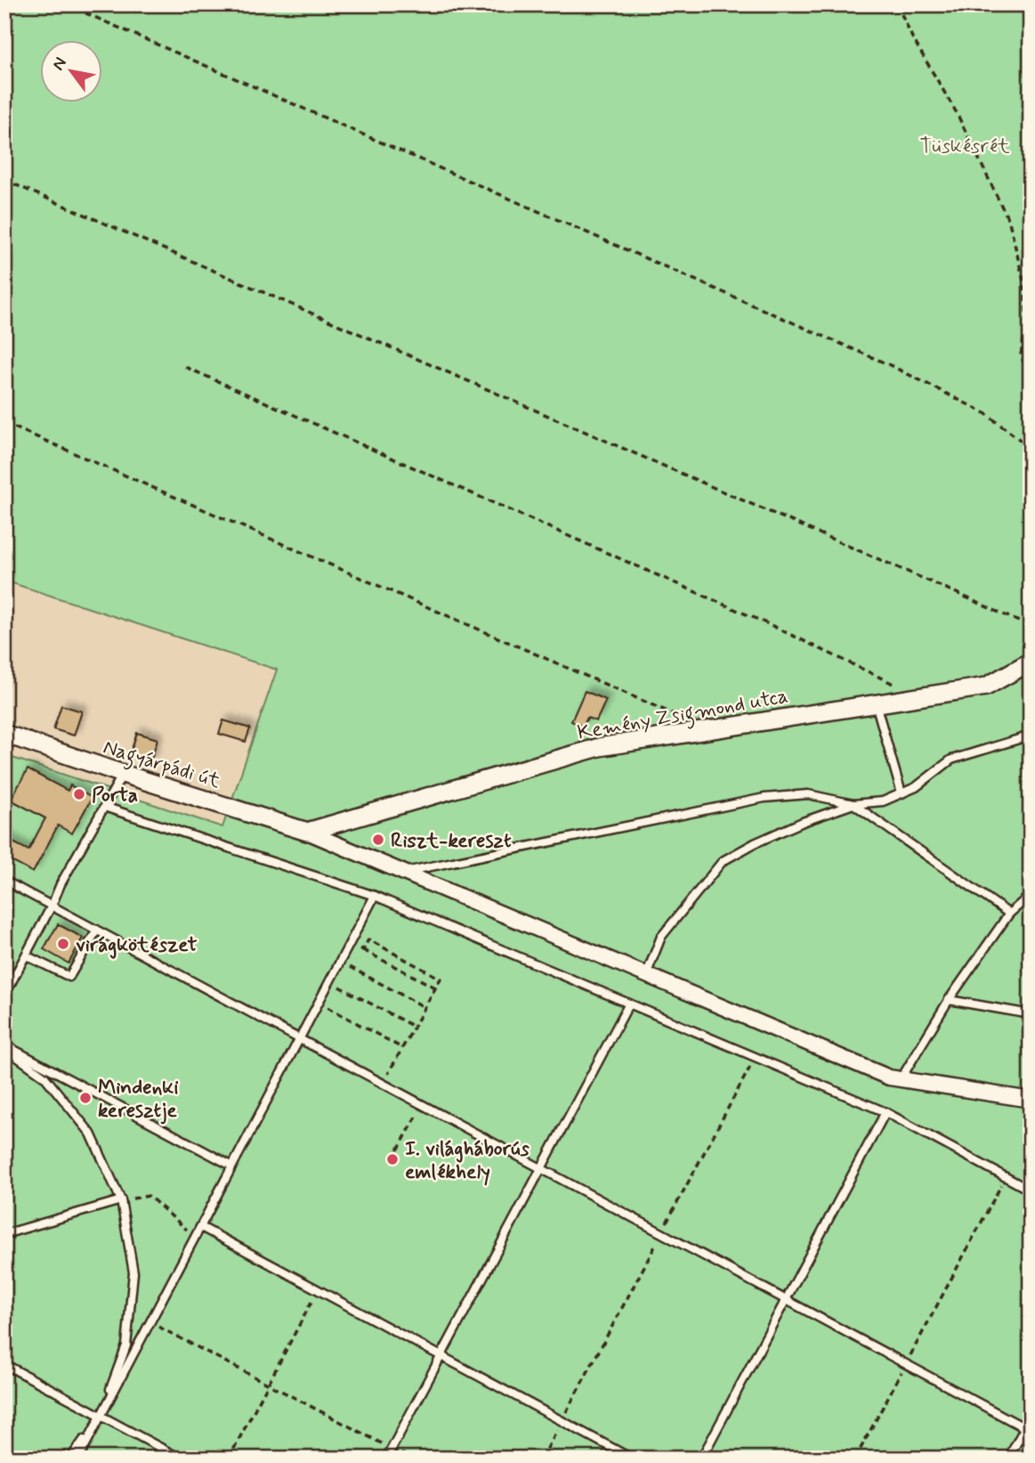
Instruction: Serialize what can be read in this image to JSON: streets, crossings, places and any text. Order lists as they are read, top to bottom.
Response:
{
  "streets": {
    "street": ["Kemény Zsigmond utca", "Nagyárpádi út"]
  },
  "crossings": [
    ["Kemény Zsigmond utca", "Nagyárpádi út"]
  ],
  "parks": ["Tüskésrét"],
  "places": [
    "Porta",
    "Riszt-kereszt",
    "virágkötészet",
    "Mindenki keresztje",
    "I. világháborús emlékhely"
  ],
  "north": "top left"
}
